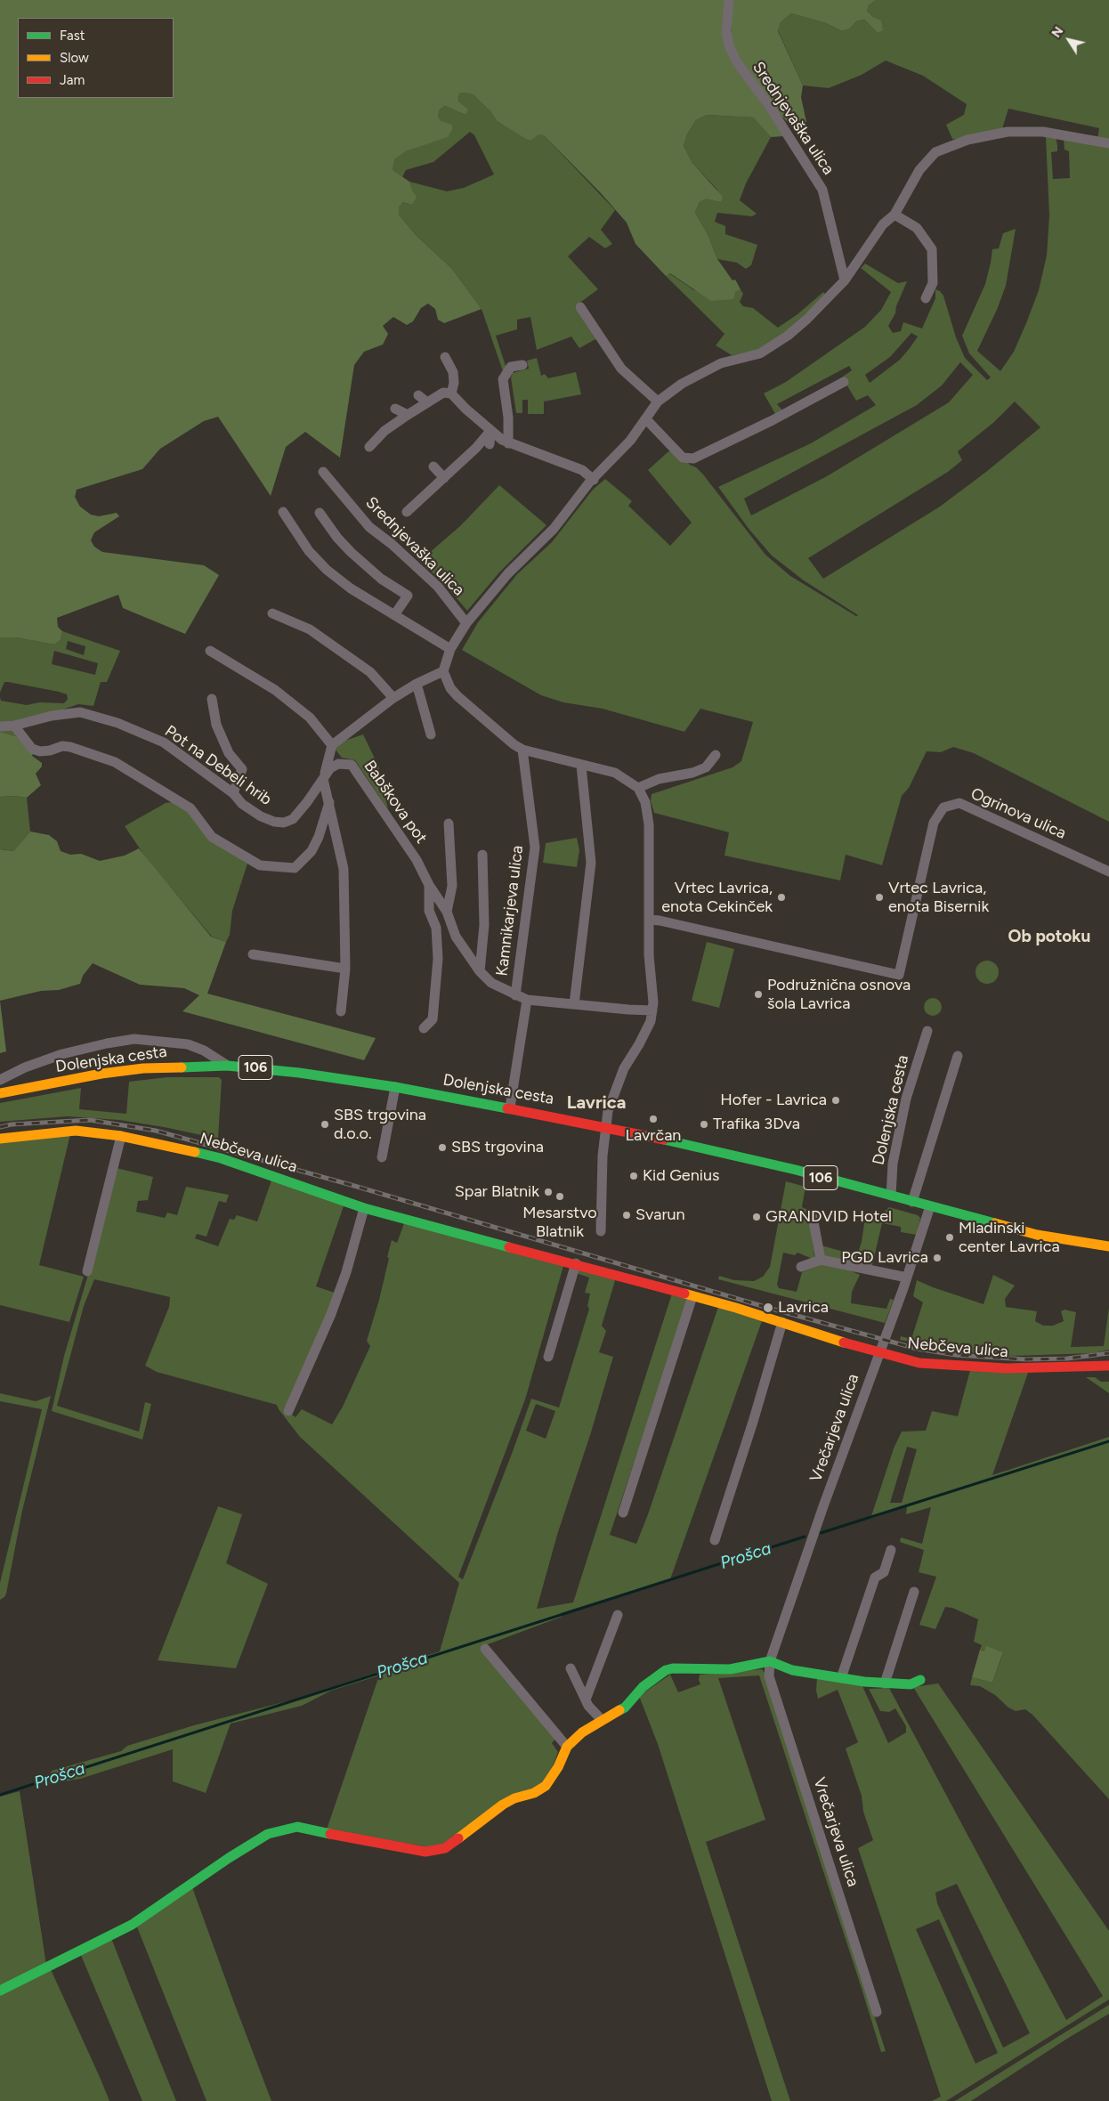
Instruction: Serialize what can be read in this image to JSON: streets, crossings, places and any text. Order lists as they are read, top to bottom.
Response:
{
  "streets": {
    "street": [
      "Srednjevaška ulica",
      "Pot na Debeli hrib",
      "Babškova pot",
      "Ogrinova ulica",
      "Kamnikarjeva ulica",
      "Dolenjska cesta",
      "106",
      "Nebčeva ulica",
      "Vrečarjeva ulica"
    ]
  },
  "crossings": [
    ["Pot na Debeli hrib", "Babškova pot"],
    ["Babškova pot", "Kamnikarjeva ulica"],
    ["Dolenjska cesta", "Vrečarjeva ulica"],
    ["Nebčeva ulica", "Vrečarjeva ulica"]
  ],
  "districts": ["Ob potoku", "Lavrica"],
  "water": ["Prošca"],
  "places": [
    "Vrtec Lavrica, enota Cekinček",
    "Vrtec Lavrica, enota Bisernik",
    "Podružnična osnova šola Lavrica",
    "Hofer - Lavrica",
    "Lavrčan",
    "SBS trgovina d.o.o.",
    "Trafika 3Dva",
    "SBS trgovina",
    "Kid Genius",
    "Spar Blatnik",
    "Mesarstvo Blatnik",
    "Svarun",
    "GRANDVID Hotel",
    "Mladinski center Lavrica",
    "PGD Lavrica",
    "Lavrica"
  ],
  "legend": ["Fast", "Slow", "Jam"],
  "north": "top left"
}
